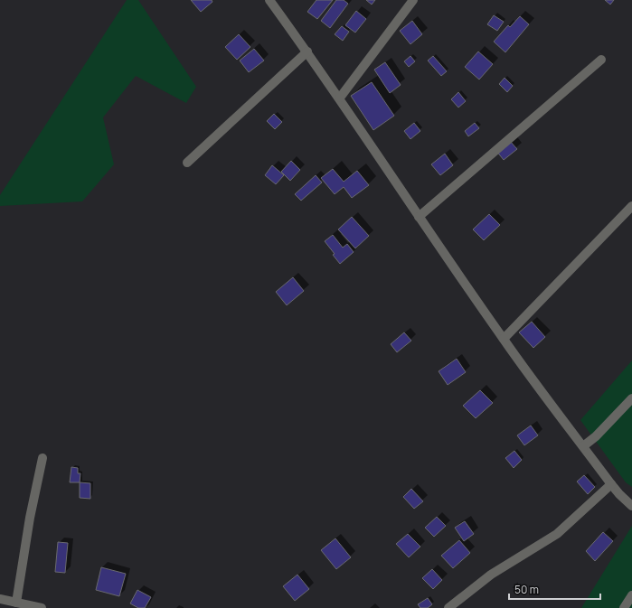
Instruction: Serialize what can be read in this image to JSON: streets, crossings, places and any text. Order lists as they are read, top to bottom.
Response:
{
  "scale_bar": "50 m"
}
